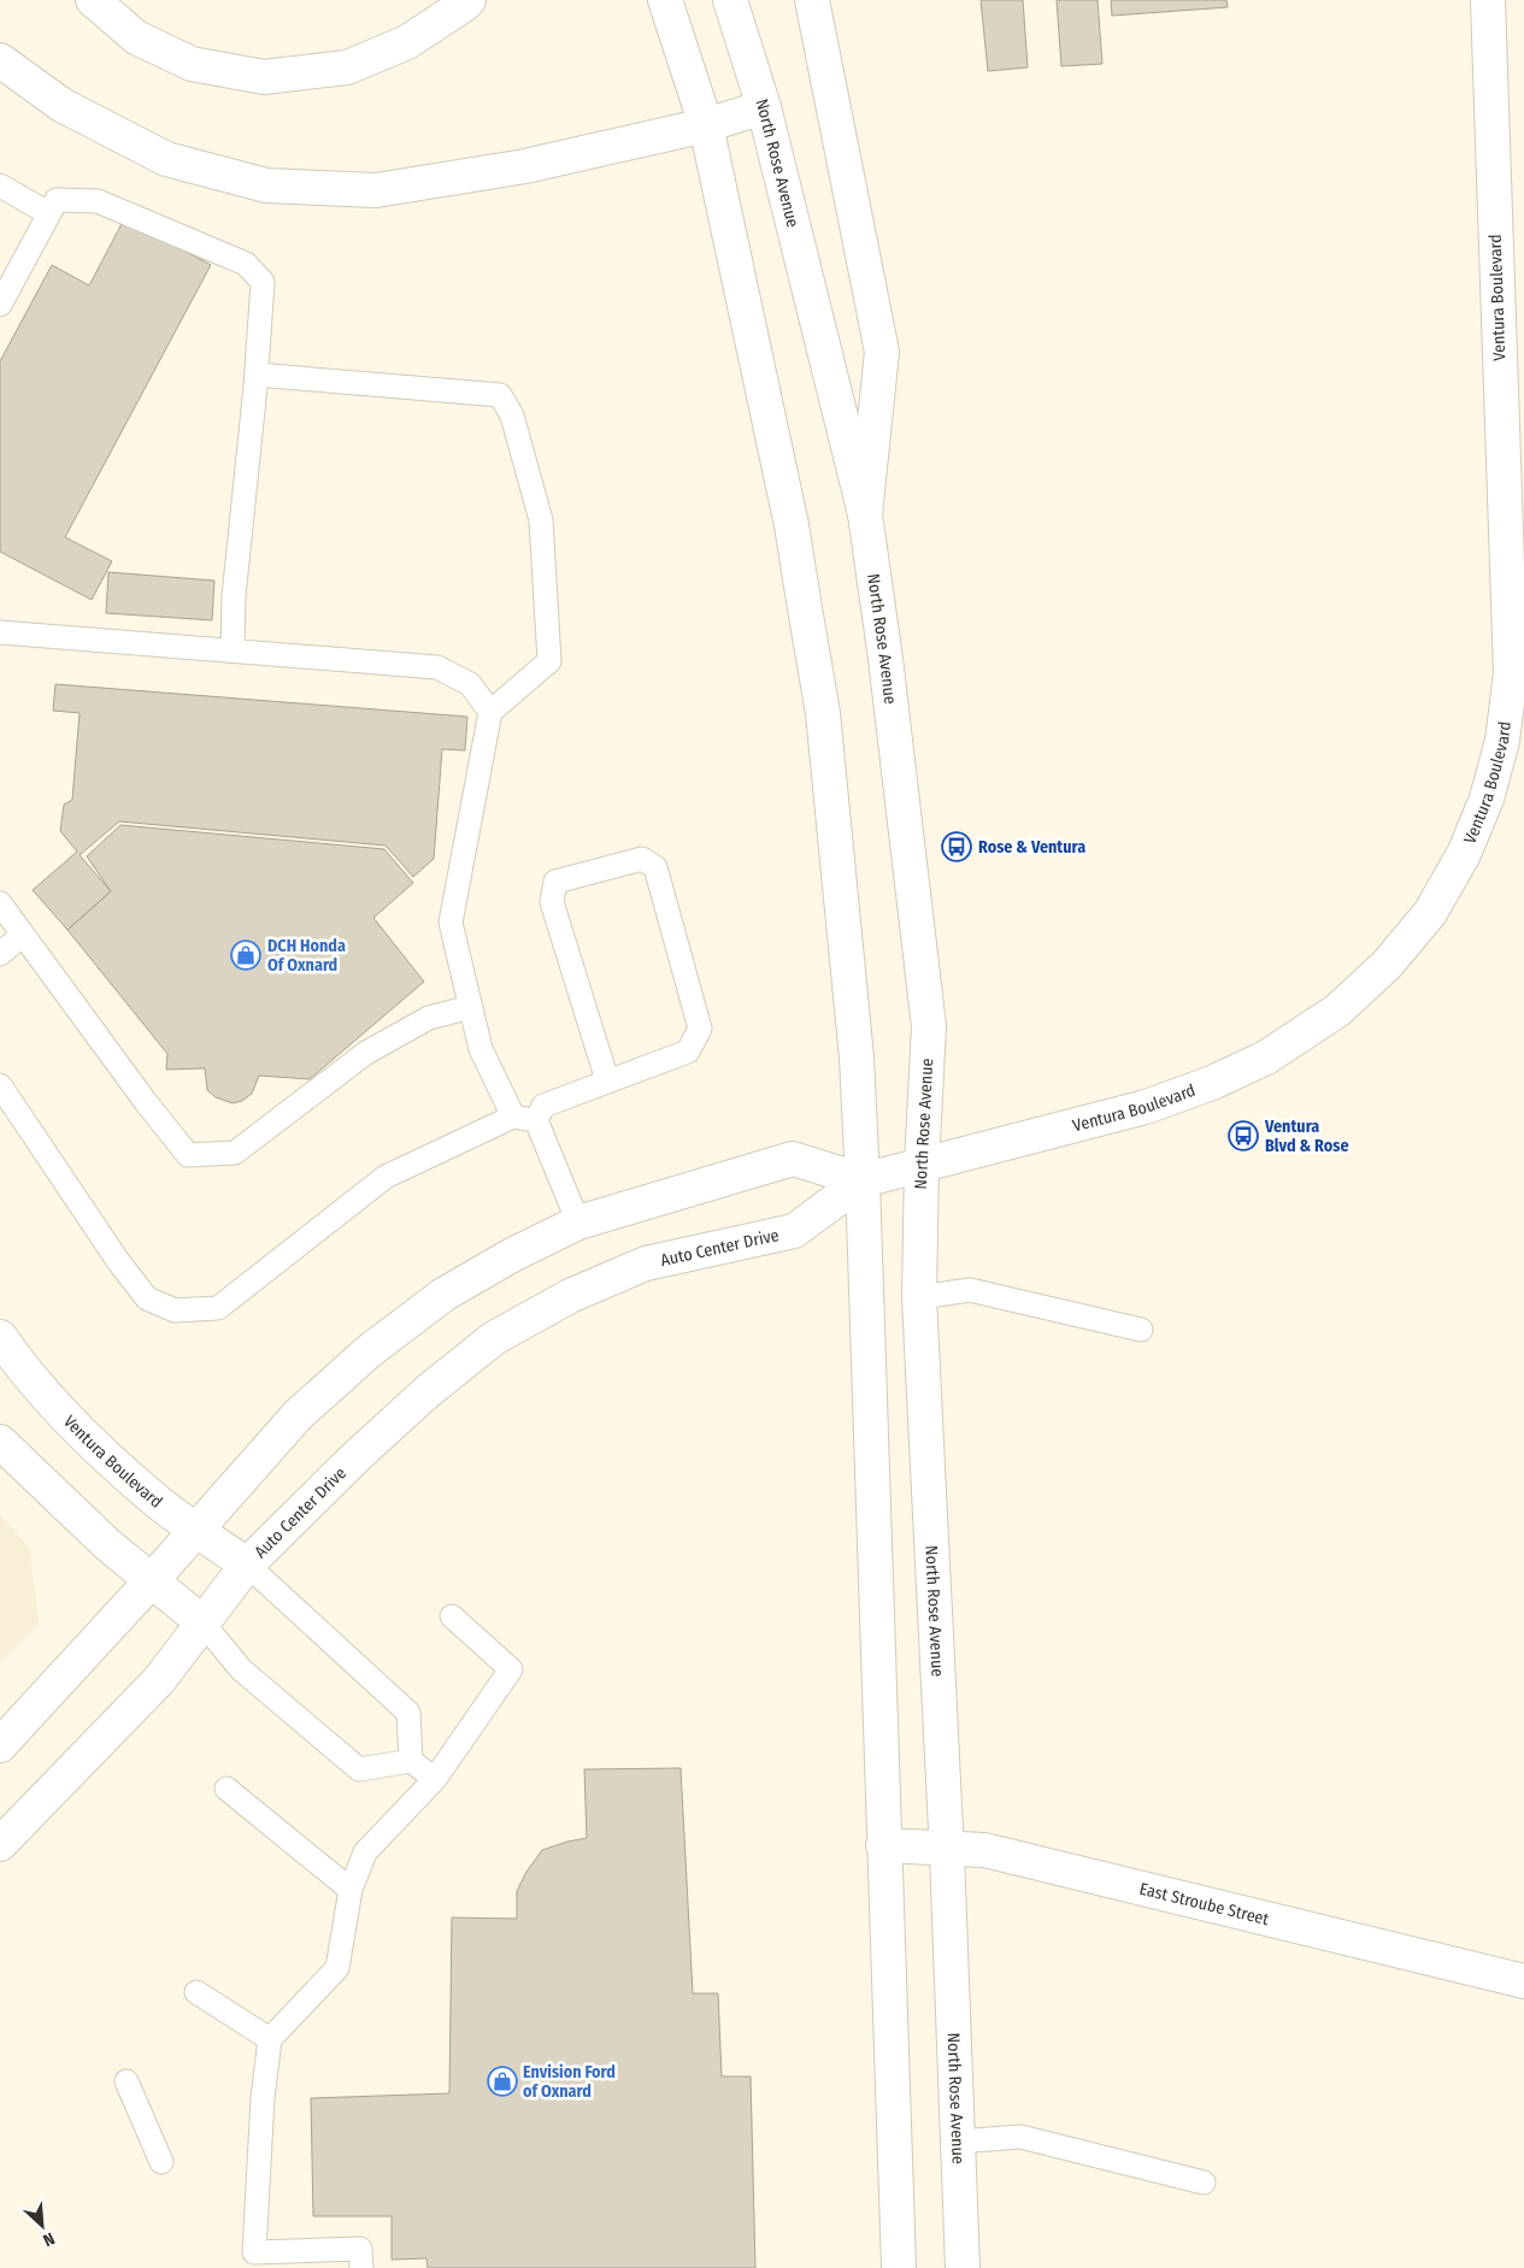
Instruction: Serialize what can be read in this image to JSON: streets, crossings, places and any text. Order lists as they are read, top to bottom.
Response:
{
  "streets": {
    "main road": [
      "North Rose Avenue",
      "Ventura Boulevard",
      "Auto Center Drive",
      "East Stroube Street"
    ]
  },
  "crossings": [
    ["North Rose Avenue", "Ventura Boulevard"],
    ["North Rose Avenue", "East Stroube Street"],
    ["Ventura Boulevard", "Auto Center Drive"]
  ],
  "places": {
    "bus stop": ["Rose & Ventura", "Ventura Blvd & Rose"],
    "shop": ["DCH Honda Of Oxnard", "Envision Ford of Oxnard"]
  },
  "north": "bottom right"
}
